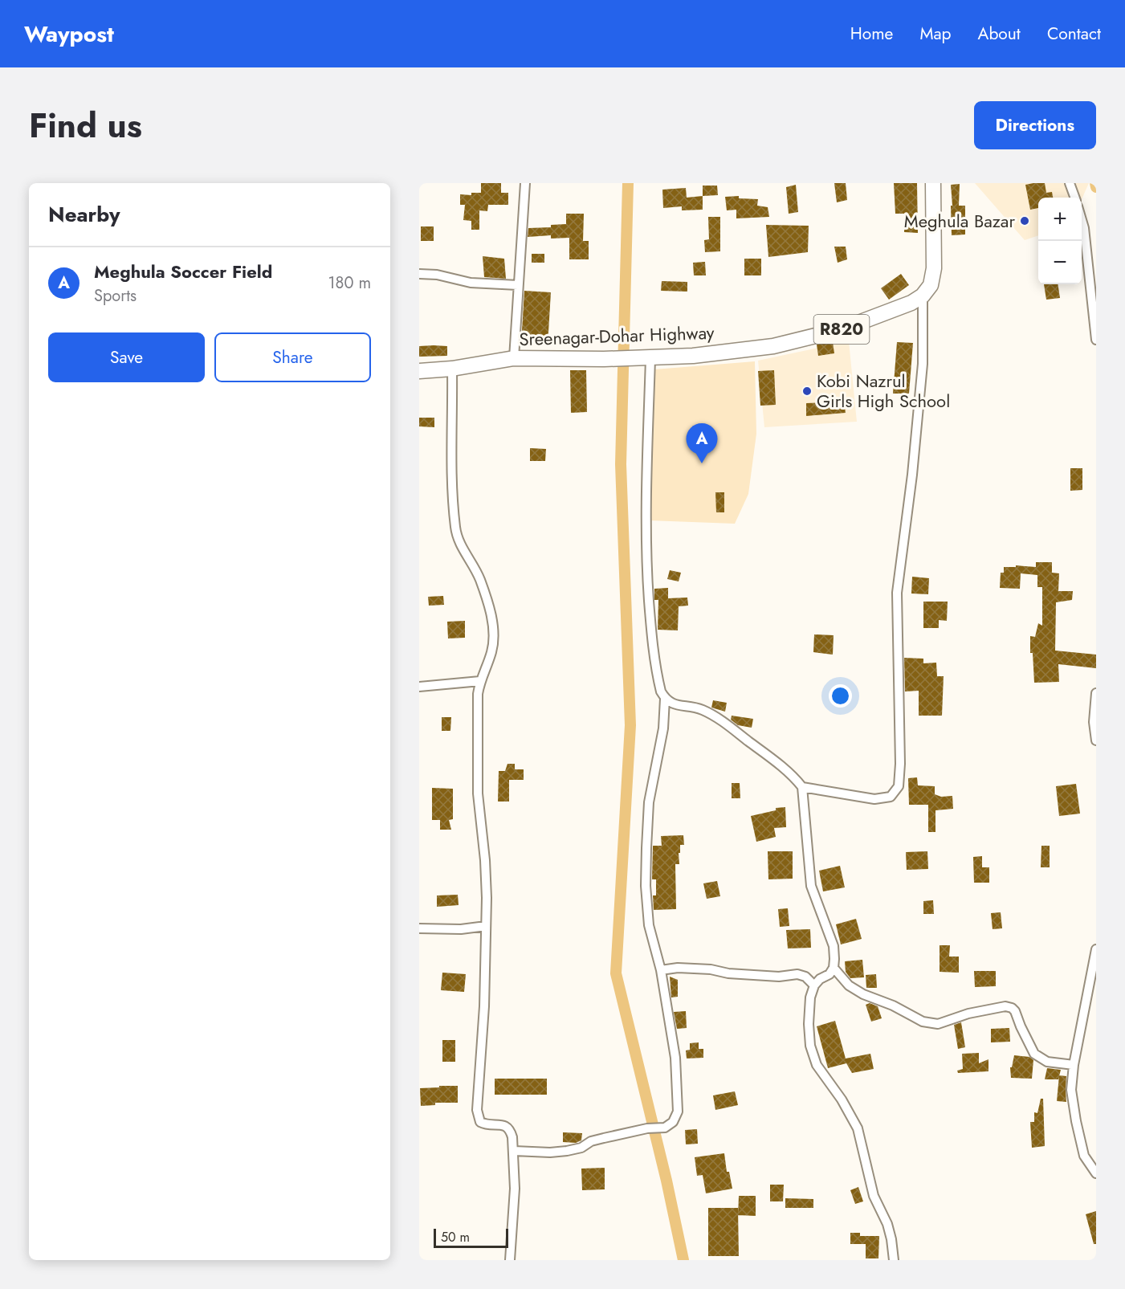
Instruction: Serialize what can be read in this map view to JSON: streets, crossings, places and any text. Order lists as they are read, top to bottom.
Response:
{
  "streets": {
    "main road": ["R820", "Sreenagar-Dohar Highway"]
  },
  "places": ["Meghula Bazar", "Kobi Nazrul Girls High School"],
  "scale_bar": "50 m",
  "page": {
    "header": "Waypost",
    "nav": [
      "Home",
      "Map",
      "About",
      "Contact"
    ],
    "title": "Find us",
    "buttons": [
      "Directions",
      ["Save", "Share"]
    ],
    "heading": "Nearby",
    "map_buttons": ["+", "−"],
    "list": [
      {
        "mark": "A",
        "name": "Meghula Soccer Field",
        "note": "Sports",
        "value": "180 m"
      }
    ],
    "pins": "A",
    "scale": "50 m"
  }
}
